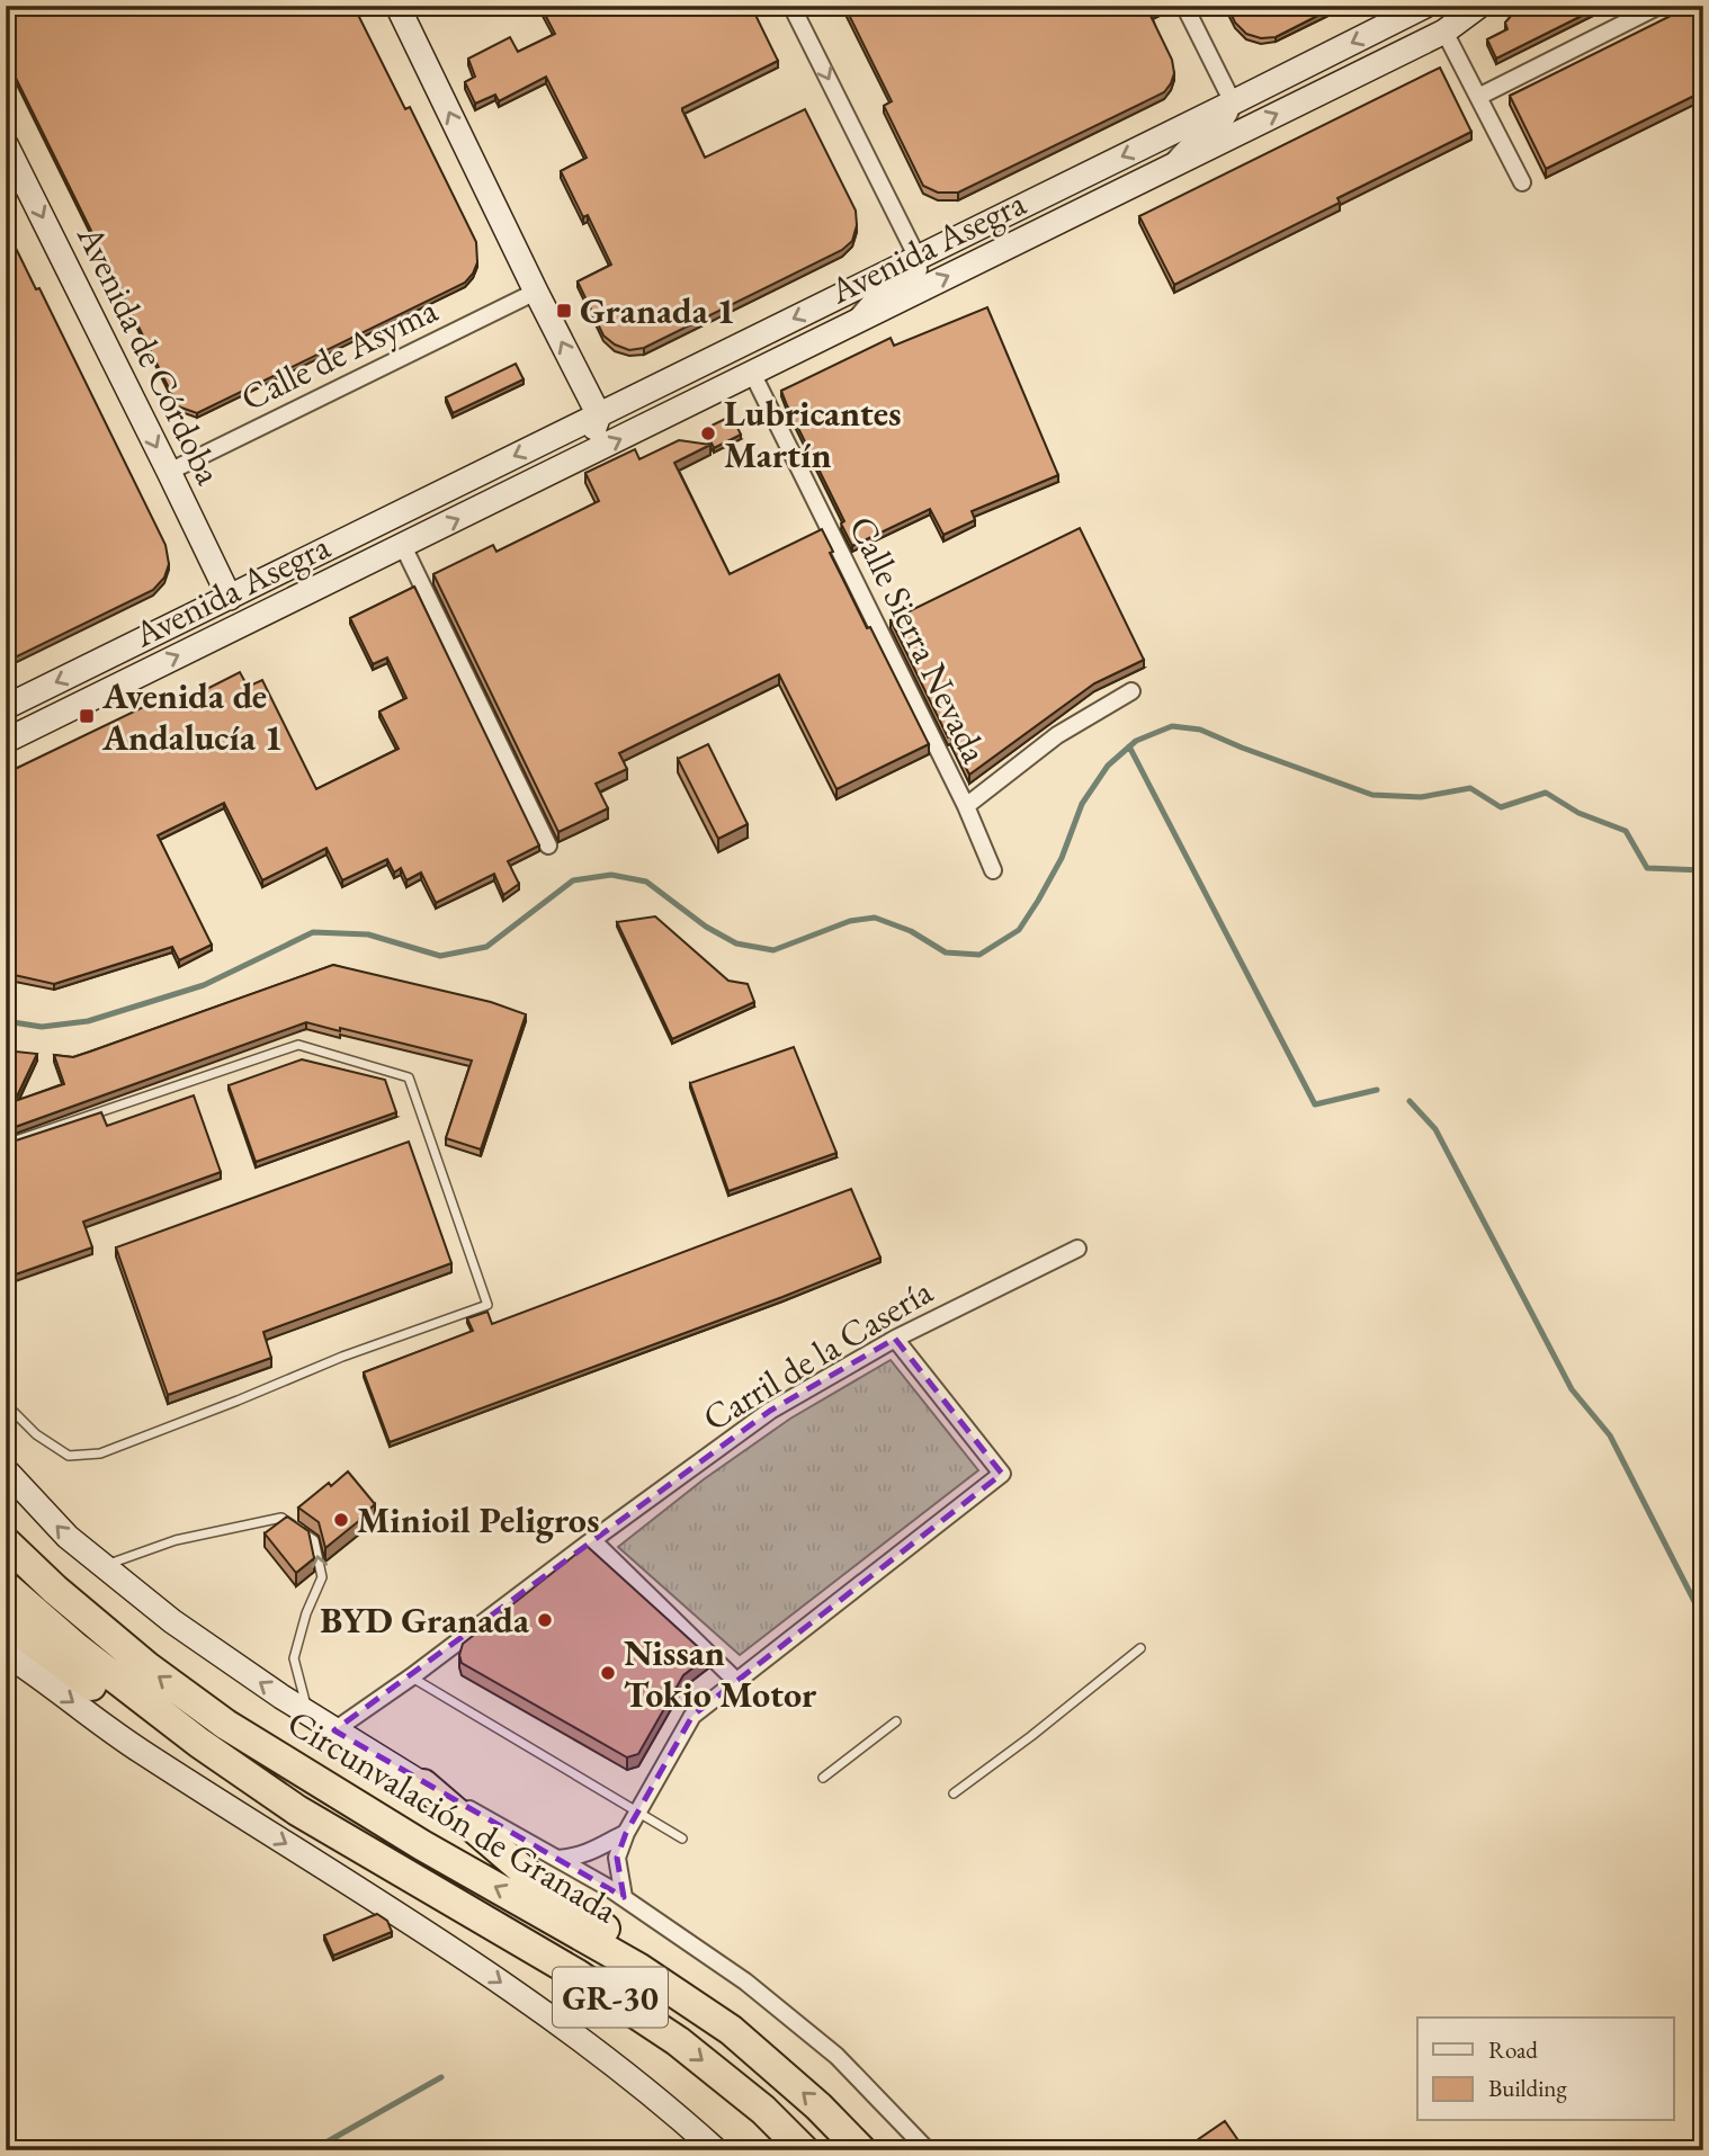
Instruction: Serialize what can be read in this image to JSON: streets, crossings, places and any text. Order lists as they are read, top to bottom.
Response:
{
  "streets": {
    "highway": ["Circunvalación de Granada", "GR-30"],
    "street": [
      "Avenida Asegra",
      "Calle de Asyma",
      "Avenida de Córdoba",
      "Calle Sierra Nevada",
      "Carril de la Casería"
    ]
  },
  "crossings": [
    ["Avenida Asegra", "Avenida de Córdoba"],
    ["Avenida Asegra", "Calle Sierra Nevada"],
    ["Calle de Asyma", "Avenida de Córdoba"]
  ],
  "one_way": ["Avenida de Córdoba"],
  "places": {
    "transit": ["Granada 1", "Avenida de Andalucía 1"],
    "other": [
      "Lubricantes Martín",
      "Minioil Peligros",
      "BYD Granada",
      "Nissan Tokio Motor"
    ]
  },
  "legend": ["Road", "Building"]
}
